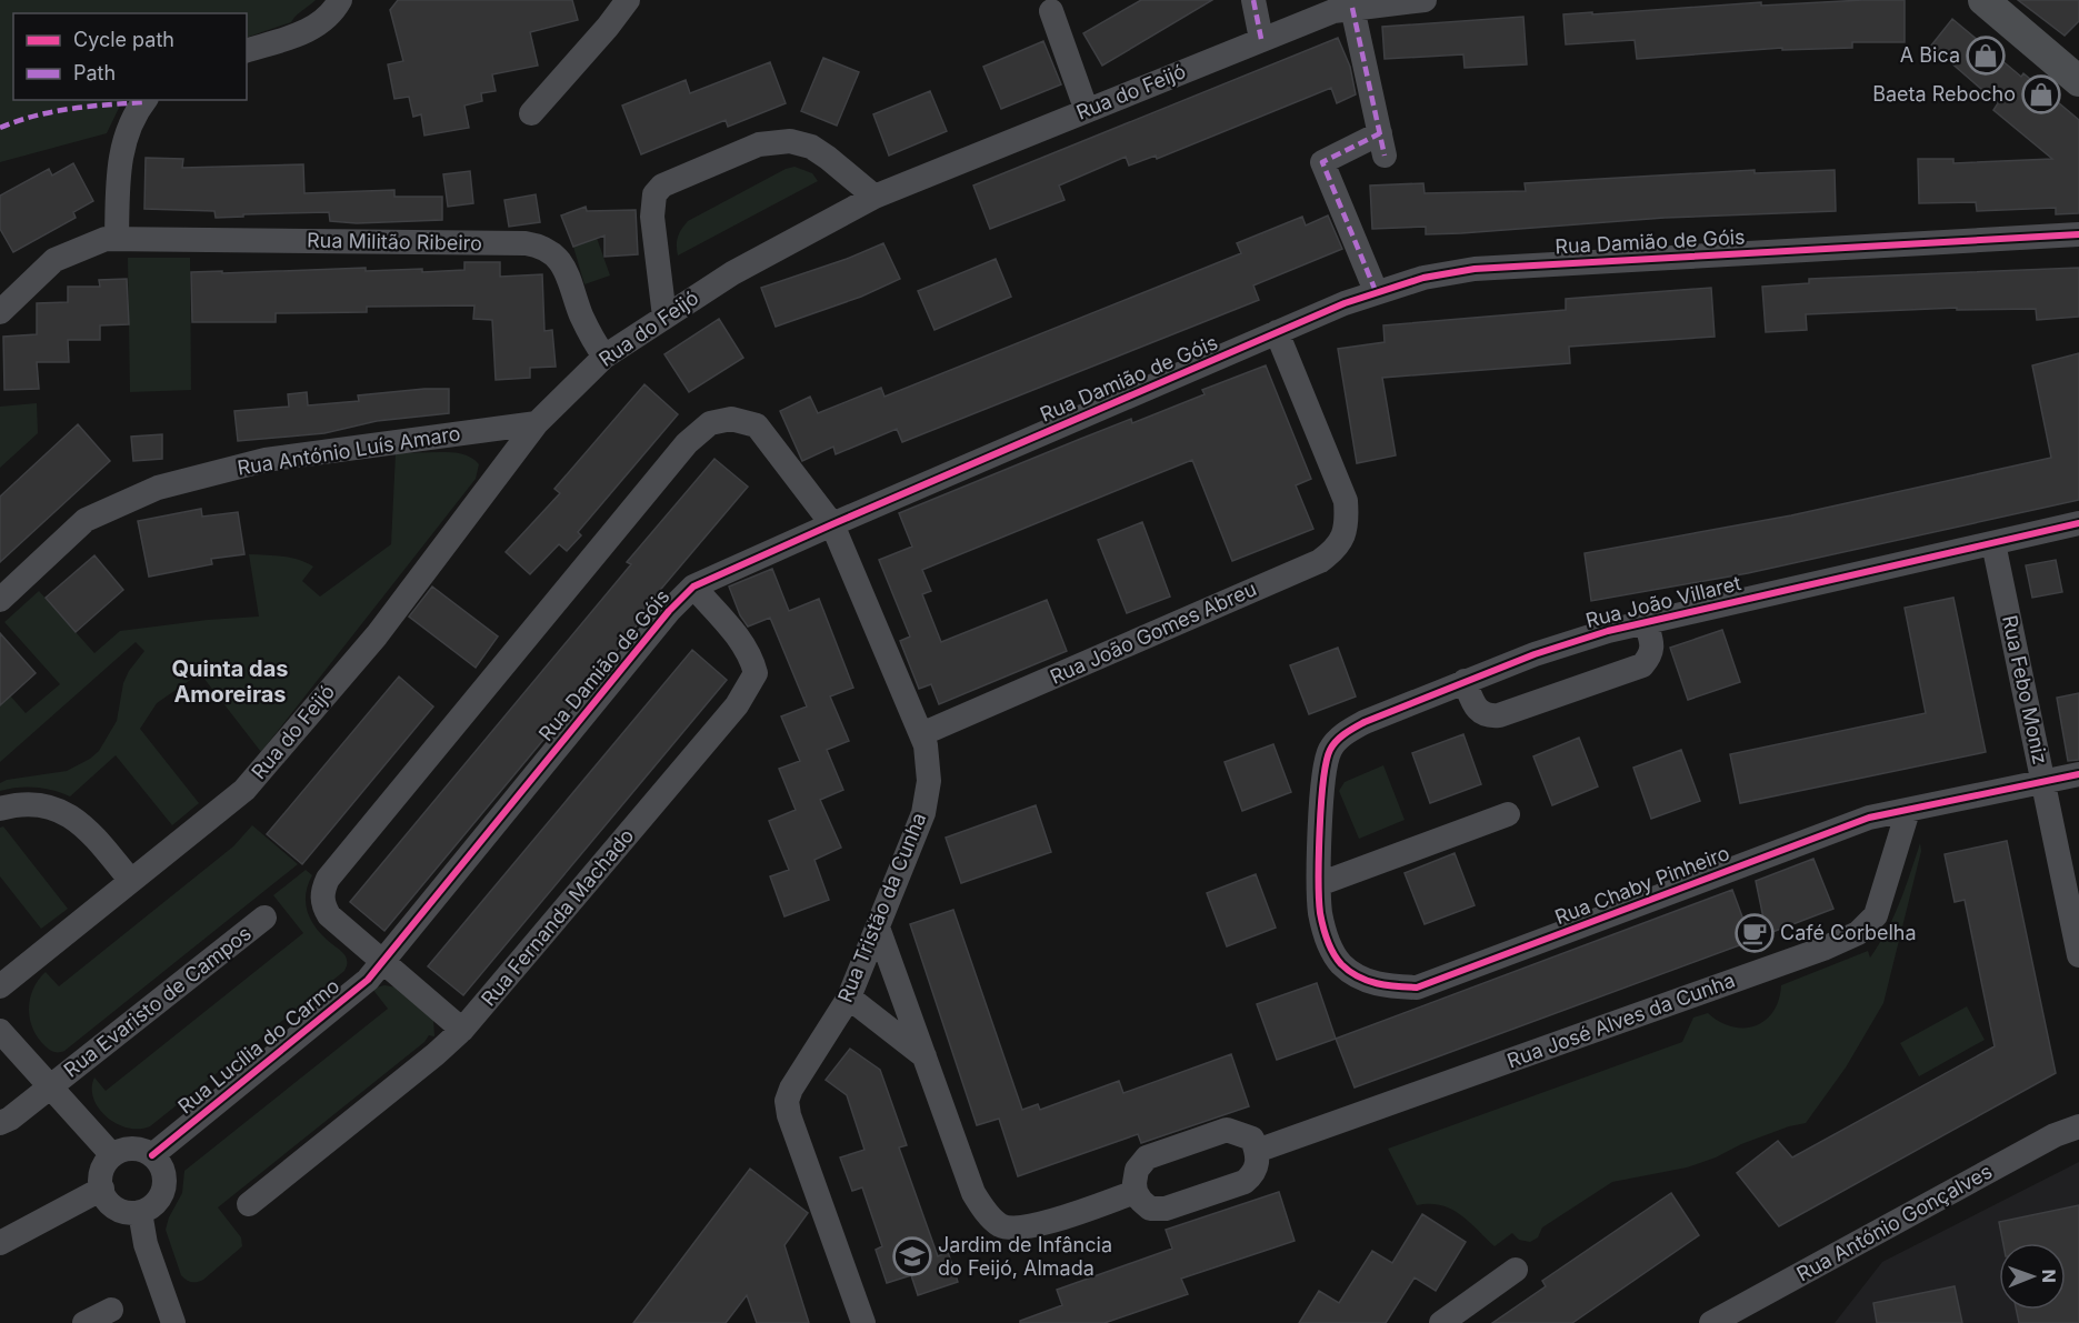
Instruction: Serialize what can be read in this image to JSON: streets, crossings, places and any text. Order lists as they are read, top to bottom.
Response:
{
  "streets": {
    "street": [
      "Rua do Feijó",
      "Rua Militão Ribeiro",
      "Rua Damião de Góis",
      "Rua António Luís Amaro",
      "Rua João Villaret",
      "Rua João Gomes Abreu",
      "Rua Febo Moniz",
      "Rua Chaby Pinheiro",
      "Rua Tristão da Cunha",
      "Rua Fernanda Machado",
      "Rua Evaristo de Campos",
      "Rua José Alves da Cunha",
      "Rua Lucília do Carmo",
      "Rua António Gonçalves"
    ]
  },
  "crossings": [
    ["Rua do Feijó", "Rua Militão Ribeiro"],
    ["Rua do Feijó", "Rua António Luís Amaro"],
    ["Rua Damião de Góis", "Rua João Gomes Abreu"],
    ["Rua Damião de Góis", "Rua Tristão da Cunha"],
    ["Rua Damião de Góis", "Rua Fernanda Machado"],
    ["Rua Damião de Góis", "Rua Lucília do Carmo"],
    ["Rua João Villaret", "Rua Febo Moniz"],
    ["Rua João Villaret", "Rua Chaby Pinheiro"],
    ["Rua João Gomes Abreu", "Rua Tristão da Cunha"],
    ["Rua Febo Moniz", "Rua Chaby Pinheiro"],
    ["Rua Chaby Pinheiro", "Rua José Alves da Cunha"],
    ["Rua Tristão da Cunha", "Rua Lucília do Carmo"]
  ],
  "districts": ["Quinta das Amoreiras"],
  "places": {
    "shop": ["A Bica", "Baeta Rebocho"],
    "cafe": ["Café Corbelha"],
    "school or university": ["Jardim de Infância do Feijó, Almada"]
  },
  "legend": ["Cycle path", "Path"],
  "north": "right"
}
